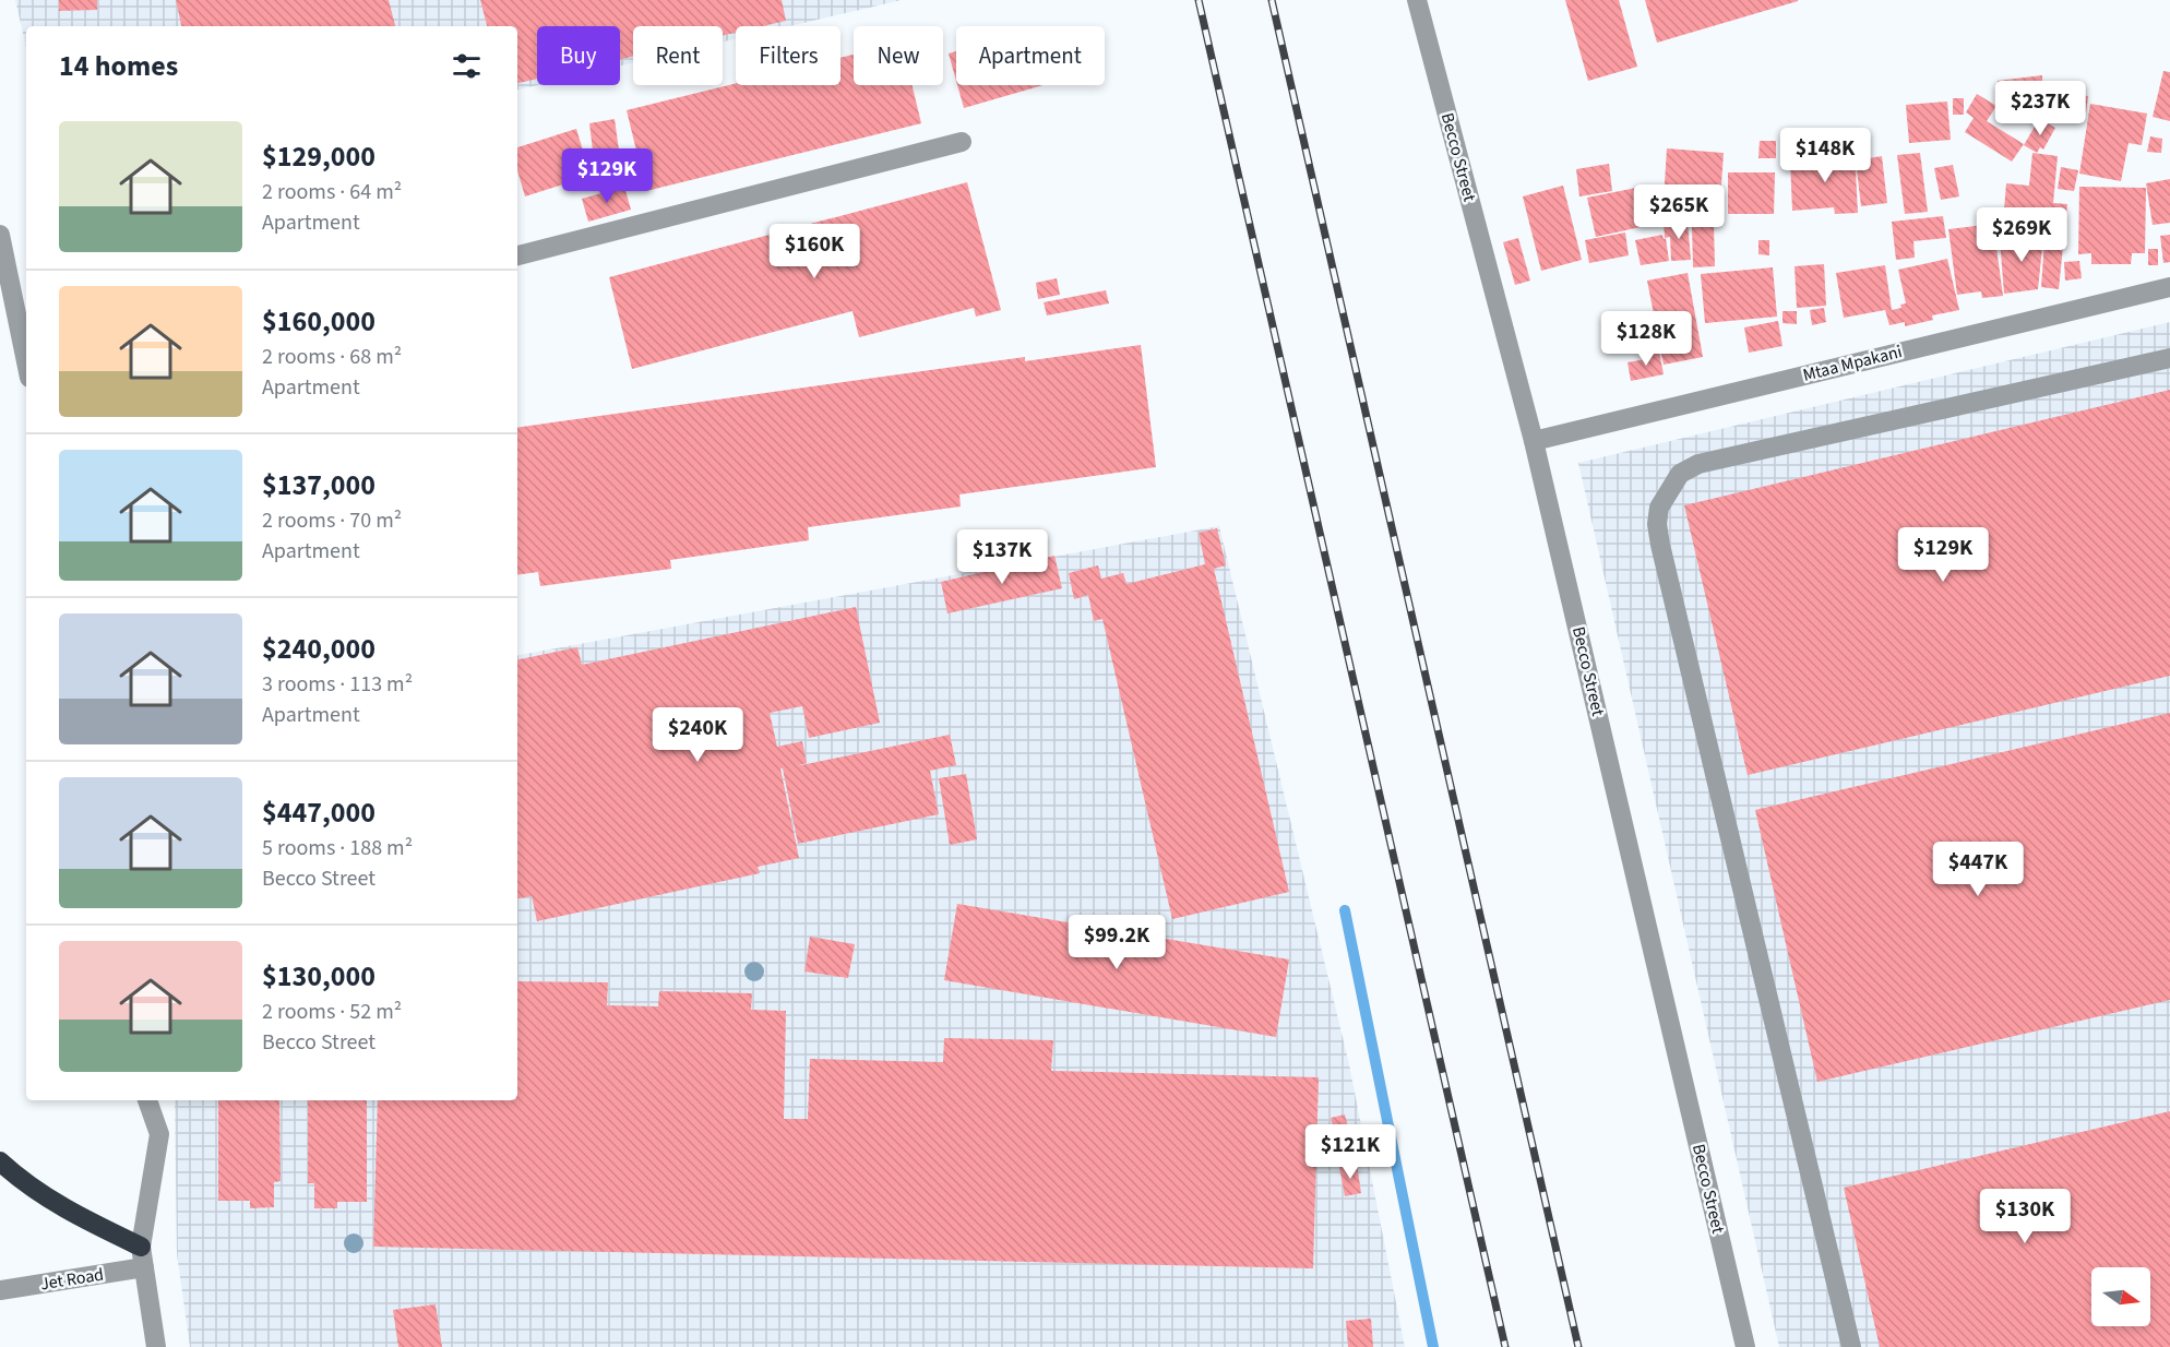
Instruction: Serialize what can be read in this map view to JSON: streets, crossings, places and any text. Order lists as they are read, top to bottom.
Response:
{
  "streets": {
    "street": ["Becco Street", "Mtaa Mpakani", "Jet Road"]
  },
  "crossings": [
    ["Becco Street", "Mtaa Mpakani"]
  ],
  "north": "right",
  "page": {
    "chip": [
      "Buy",
      "Rent",
      "Filters",
      "New",
      "Apartment"
    ],
    "heading": "14 homes",
    "price": [
      "$237K",
      "$148K",
      "$129K",
      "$265K",
      "$269K",
      "$160K",
      "$128K",
      "$129K",
      "$137K",
      "$240K",
      "$447K",
      "$99.2K",
      "$121K",
      "$130K"
    ],
    "list": [
      {
        "name": "$129,000",
        "note": "2 rooms · 64 m² · Apartment"
      },
      {
        "name": "$160,000",
        "note": "2 rooms · 68 m² · Apartment"
      },
      {
        "name": "$137,000",
        "note": "2 rooms · 70 m² · Apartment"
      },
      {
        "name": "$240,000",
        "note": "3 rooms · 113 m² · Apartment"
      },
      {
        "name": "$447,000",
        "note": "5 rooms · 188 m² · Becco Street"
      },
      {
        "name": "$130,000",
        "note": "2 rooms · 52 m² · Becco Street"
      }
    ]
  }
}
